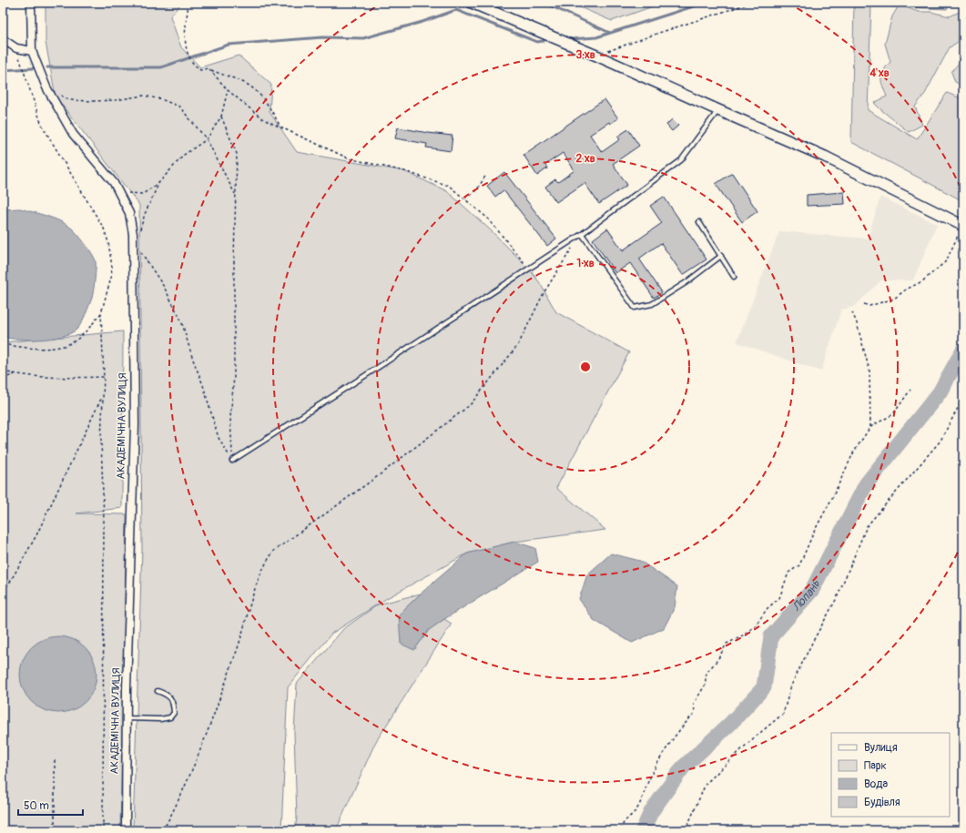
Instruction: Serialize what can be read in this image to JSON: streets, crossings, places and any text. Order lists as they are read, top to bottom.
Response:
{
  "streets": {
    "street": ["АКАДЕМІЧНА ВУЛИЦЯ"]
  },
  "water": ["Лопань"],
  "legend": [
    "Вулиця",
    "Парк",
    "Вода",
    "Будівля"
  ],
  "scale_bar": "50 m",
  "rings": [
    "3 хв",
    "4 хв",
    "2 хв",
    "1 хв"
  ]
}
